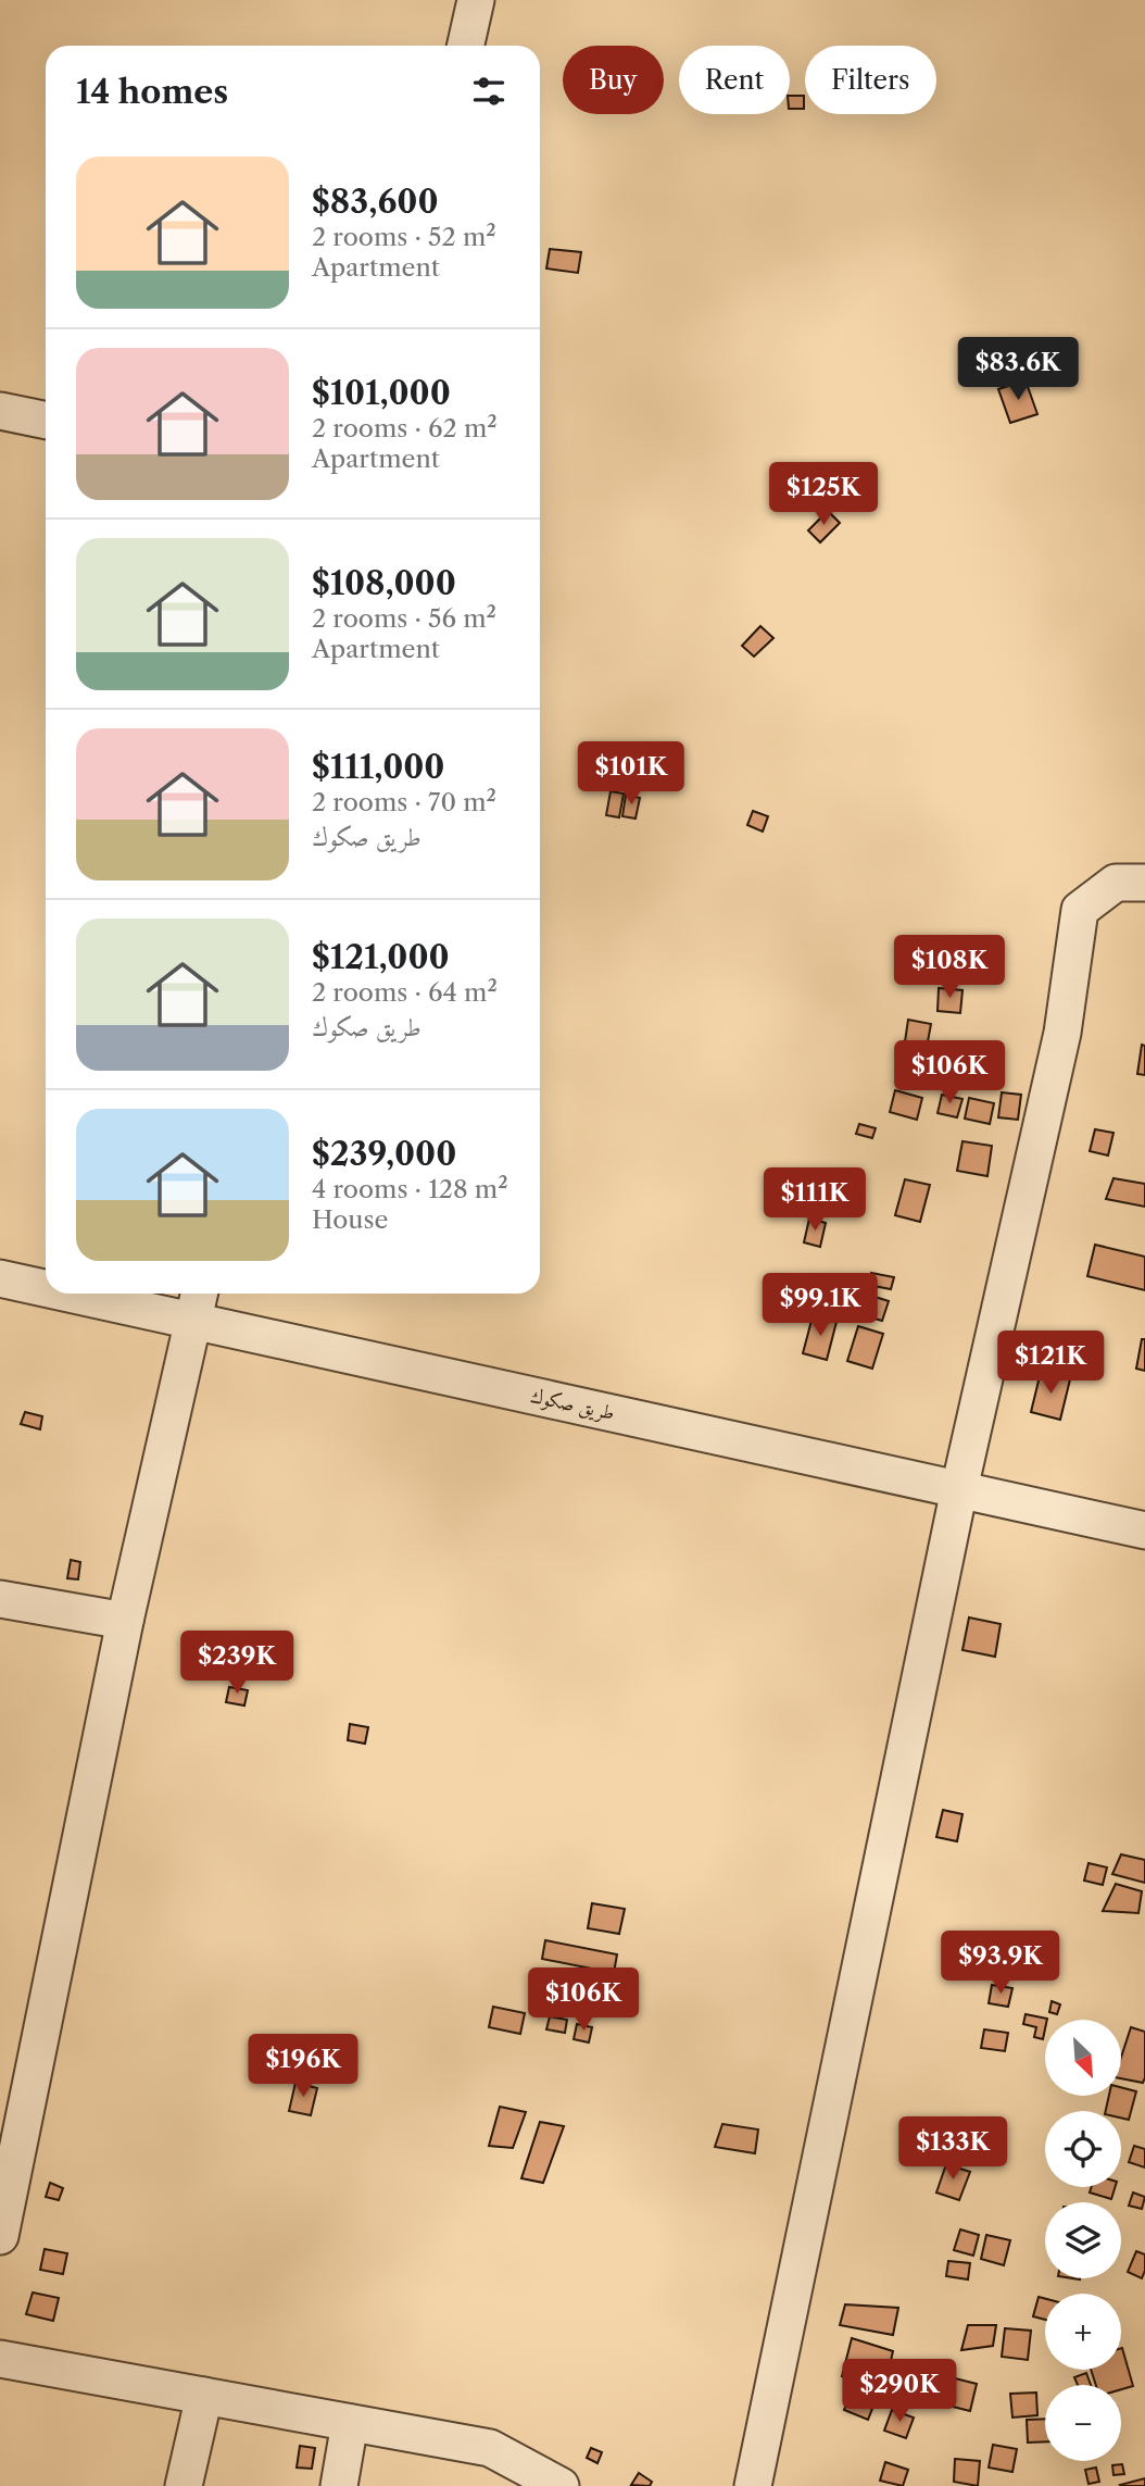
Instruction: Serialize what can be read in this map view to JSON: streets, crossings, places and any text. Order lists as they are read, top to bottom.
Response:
{
  "streets": {
    "street": ["طريق صكوك"]
  },
  "north": "bottom right",
  "page": {
    "chip": ["Buy", "Rent", "Filters"],
    "heading": "14 homes",
    "list": [
      {
        "name": "$83,600",
        "note": "2 rooms · 52 m² · Apartment"
      },
      {
        "name": "$101,000",
        "note": "2 rooms · 62 m² · Apartment"
      },
      {
        "name": "$108,000",
        "note": "2 rooms · 56 m² · Apartment"
      },
      {
        "name": "$111,000",
        "note": "2 rooms · 70 m² · طريق صكوك"
      },
      {
        "name": "$121,000",
        "note": "2 rooms · 64 m² · طريق صكوك"
      },
      {
        "name": "$239,000",
        "note": "4 rooms · 128 m² · House"
      }
    ],
    "price": [
      "$83.6K",
      "$125K",
      "$101K",
      "$108K",
      "$106K",
      "$111K",
      "$99.1K",
      "$121K",
      "$239K",
      "$93.9K",
      "$106K",
      "$196K",
      "$133K",
      "$290K"
    ],
    "map_buttons": ["+", "−"]
  }
}
